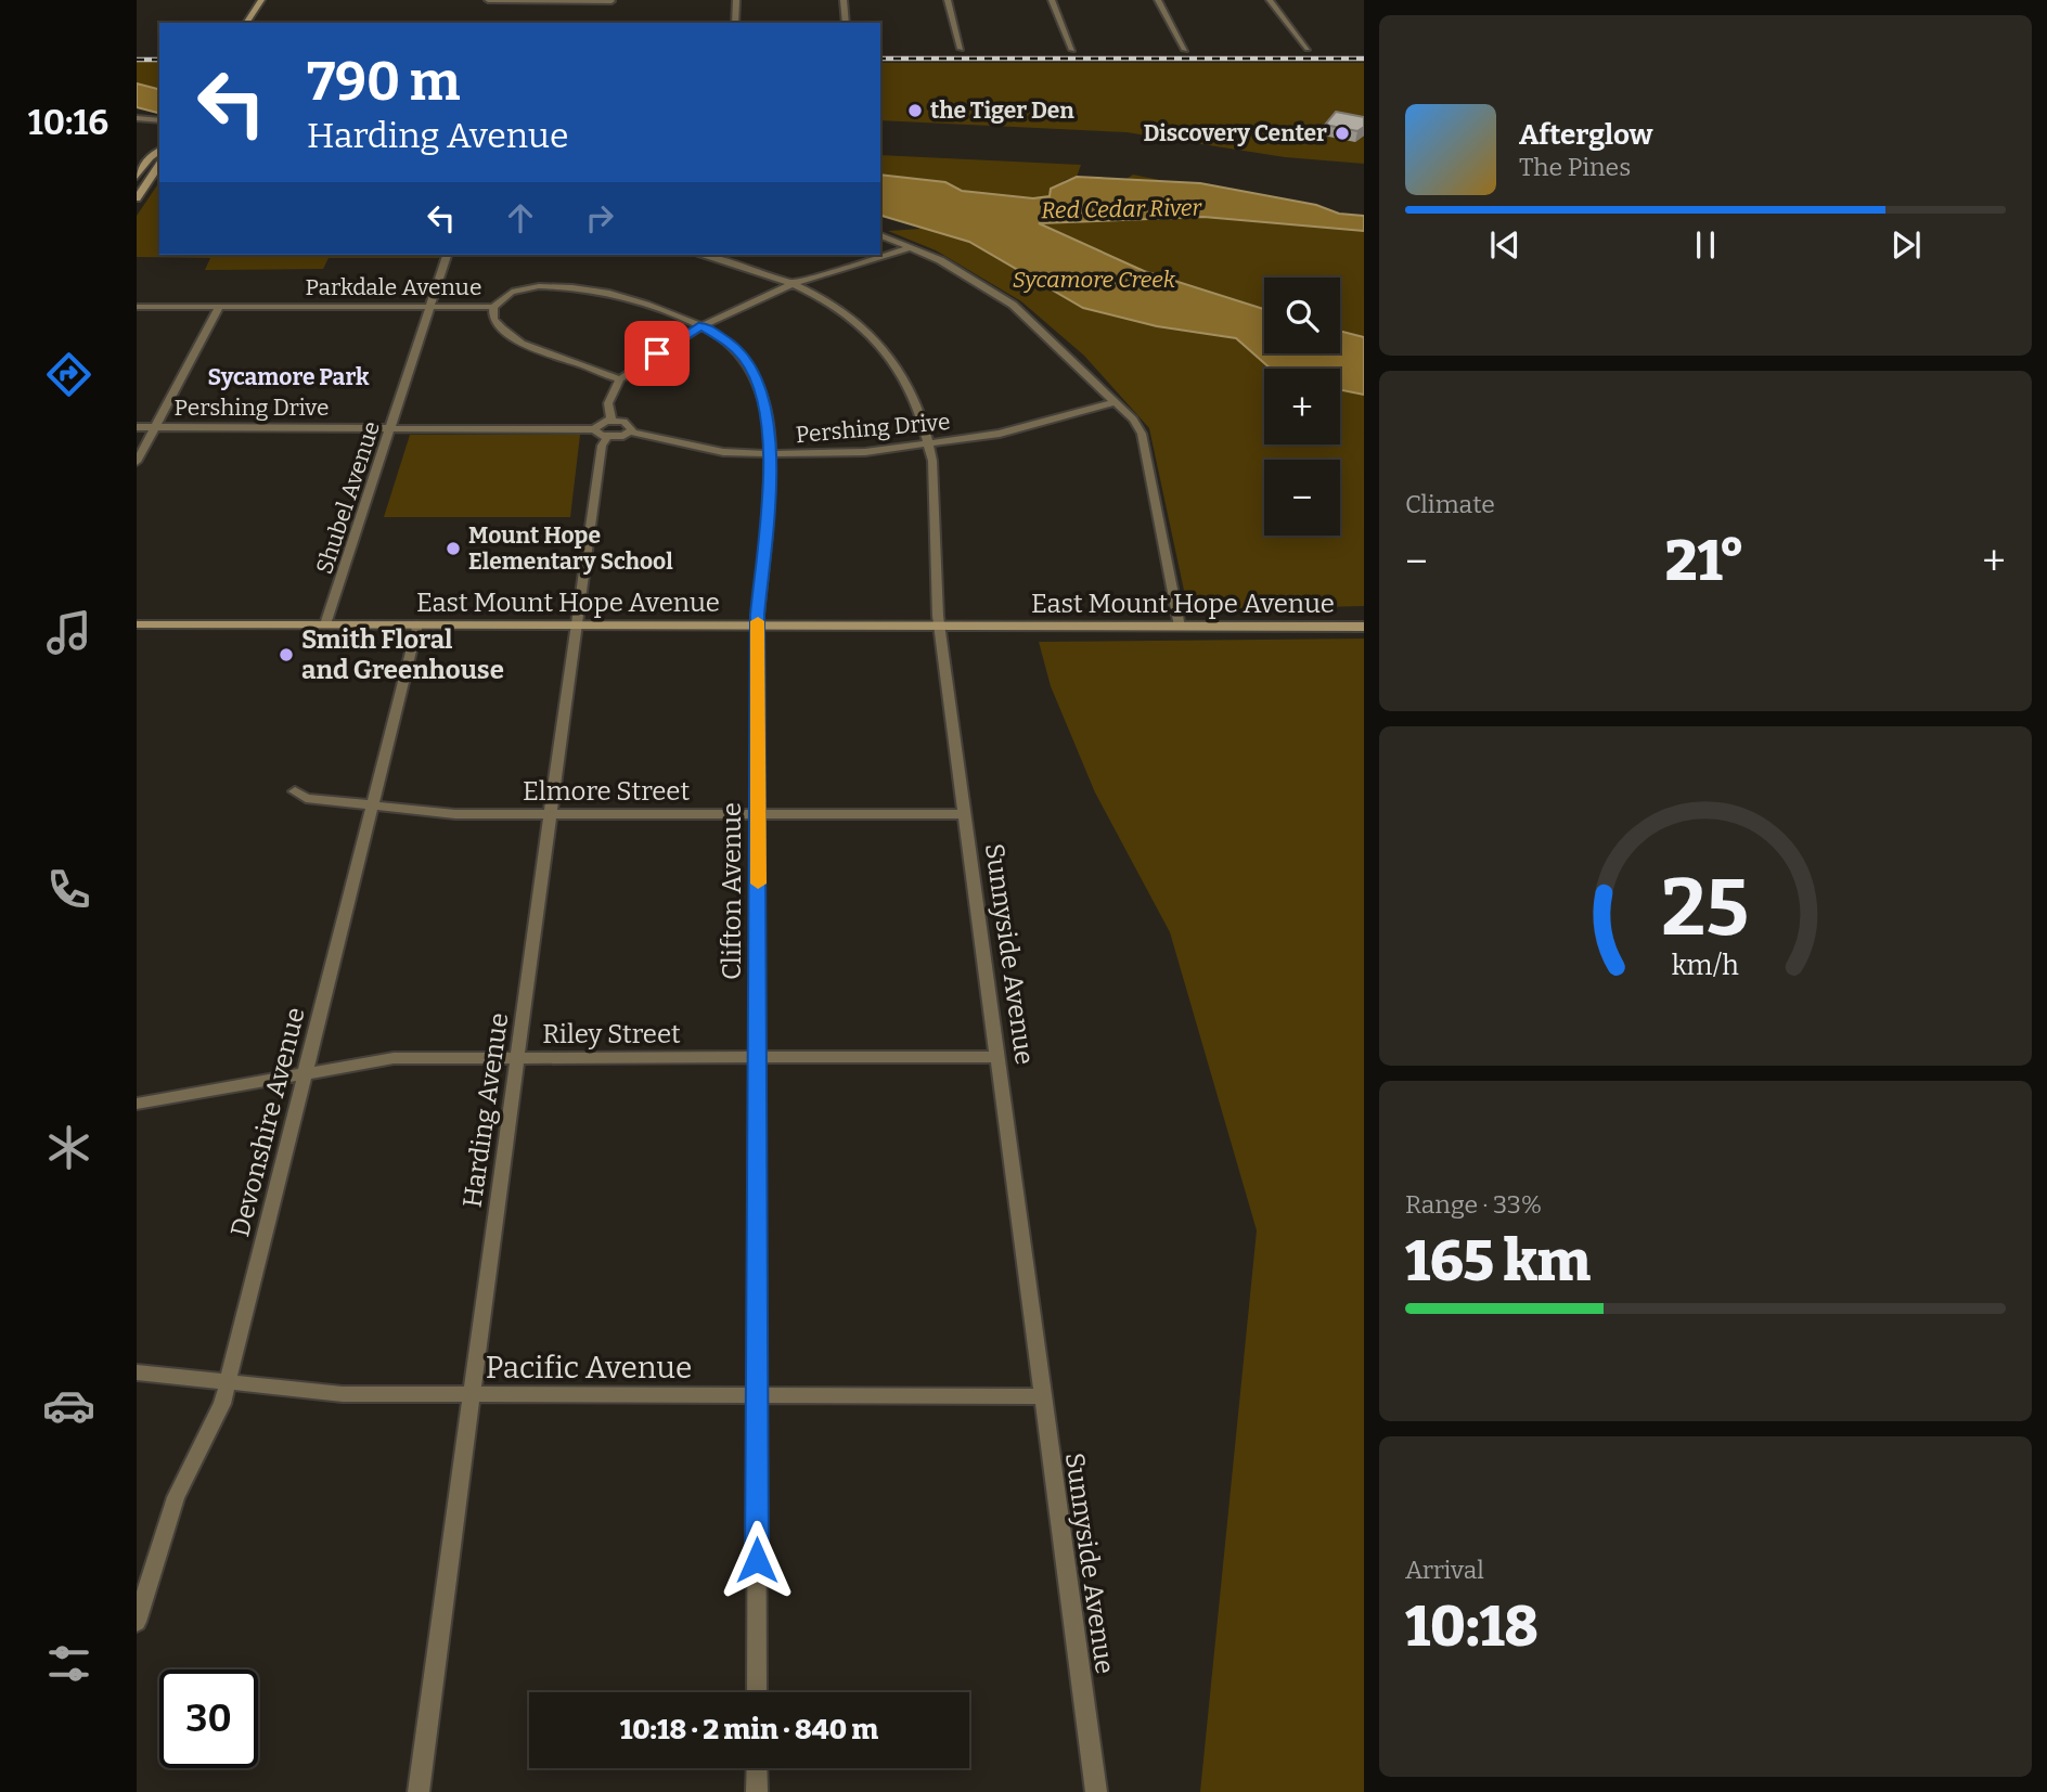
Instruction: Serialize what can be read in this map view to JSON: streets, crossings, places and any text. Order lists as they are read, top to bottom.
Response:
{
  "streets": {
    "street": [
      "Parkdale Avenue",
      "Pershing Drive",
      "Shubel Avenue",
      "East Mount Hope Avenue",
      "Elmore Street",
      "Clifton Avenue",
      "Sunnyside Avenue",
      "Riley Street",
      "Harding Avenue",
      "Devonshire Avenue",
      "Pacific Avenue"
    ]
  },
  "crossings": [
    ["Parkdale Avenue", "Shubel Avenue"],
    ["Parkdale Avenue", "Clifton Avenue"],
    ["Pershing Drive", "Shubel Avenue"],
    ["Pershing Drive", "Clifton Avenue"],
    ["Pershing Drive", "Sunnyside Avenue"],
    ["Shubel Avenue", "East Mount Hope Avenue"],
    ["East Mount Hope Avenue", "Clifton Avenue"],
    ["East Mount Hope Avenue", "Sunnyside Avenue"],
    ["East Mount Hope Avenue", "Harding Avenue"],
    ["East Mount Hope Avenue", "Devonshire Avenue"],
    ["Elmore Street", "Clifton Avenue"],
    ["Elmore Street", "Sunnyside Avenue"],
    ["Elmore Street", "Harding Avenue"],
    ["Elmore Street", "Devonshire Avenue"],
    ["Clifton Avenue", "Riley Street"],
    ["Clifton Avenue", "Pacific Avenue"],
    ["Sunnyside Avenue", "Riley Street"],
    ["Sunnyside Avenue", "Pacific Avenue"],
    ["Riley Street", "Harding Avenue"],
    ["Riley Street", "Devonshire Avenue"],
    ["Harding Avenue", "Pacific Avenue"],
    ["Devonshire Avenue", "Pacific Avenue"]
  ],
  "districts": ["Sycamore Park"],
  "water": ["Red Cedar River", "Sycamore Creek"],
  "places": [
    "the Tiger Den",
    "Discovery Center",
    "Mount Hope Elementary School",
    "Smith Floral and Greenhouse"
  ],
  "page": {
    "tabs": "10:16",
    "turn": ["790 m", "Harding Avenue"],
    "song": ["Afterglow", "The Pines"],
    "map_buttons": ["+", "−"],
    "tile": [
      "Climate",
      ["Range · 33%", "165 km"],
      ["Arrival", "10:18"]
    ],
    "heat": ["−", "21°", "+"],
    "limit": "30",
    "trip": "10:18 · 2 min · 840 m",
    "gauge": ["25", "km/h"]
  }
}
